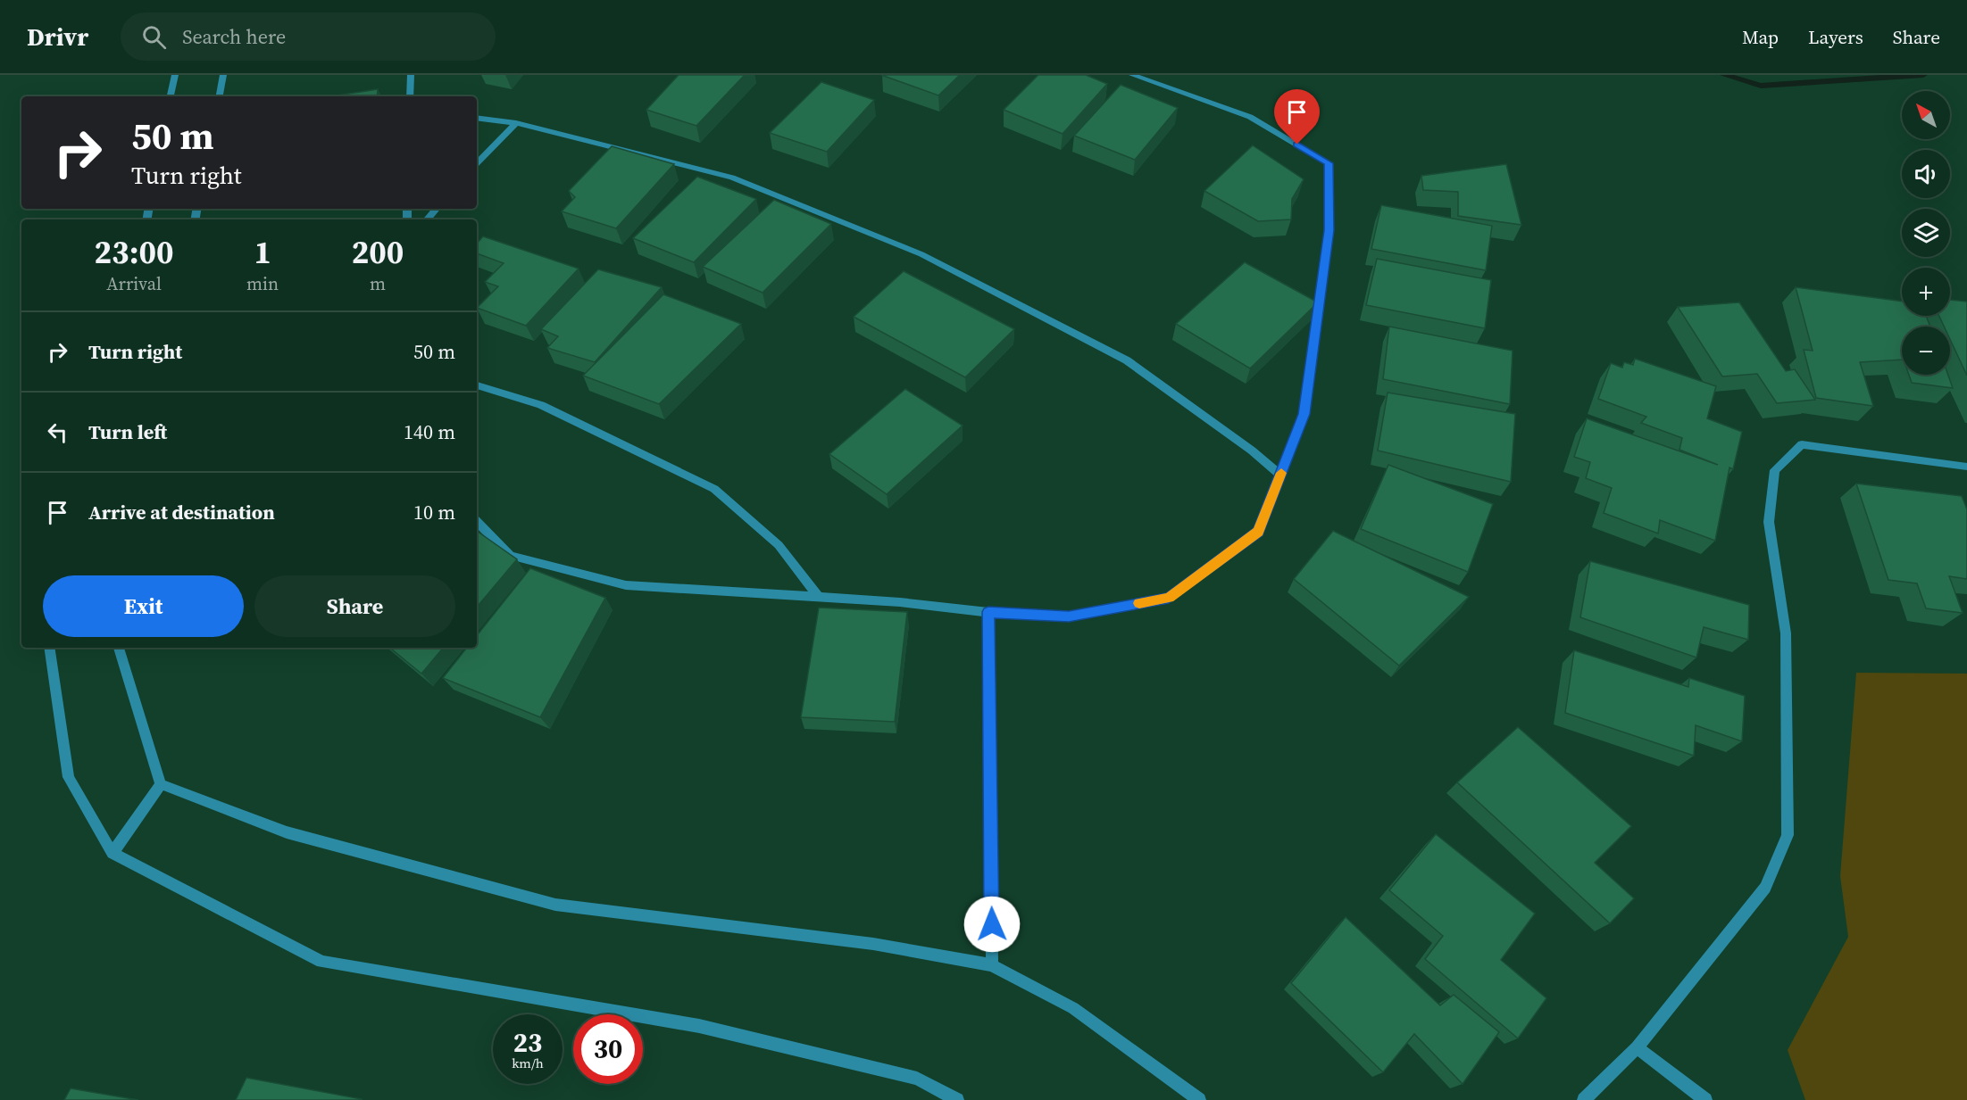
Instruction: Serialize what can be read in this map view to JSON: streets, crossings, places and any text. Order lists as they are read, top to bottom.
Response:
{
  "north": "top left",
  "page": {
    "header": "Drivr",
    "search": "Search here",
    "nav": ["Map", "Layers", "Share"],
    "map_buttons": ["+", "−"],
    "turn": ["50 m", "Turn right"],
    "eta": [
      "23:00",
      "Arrival",
      "1",
      "min",
      "200",
      "m"
    ],
    "list": [
      {
        "name": "Turn right",
        "value": "50 m"
      },
      {
        "name": "Turn left",
        "value": "140 m"
      },
      {
        "name": "Arrive at destination",
        "value": "10 m"
      }
    ],
    "buttons": ["Exit", "Share"],
    "speed": "23 km/h",
    "limit": "30"
  }
}
